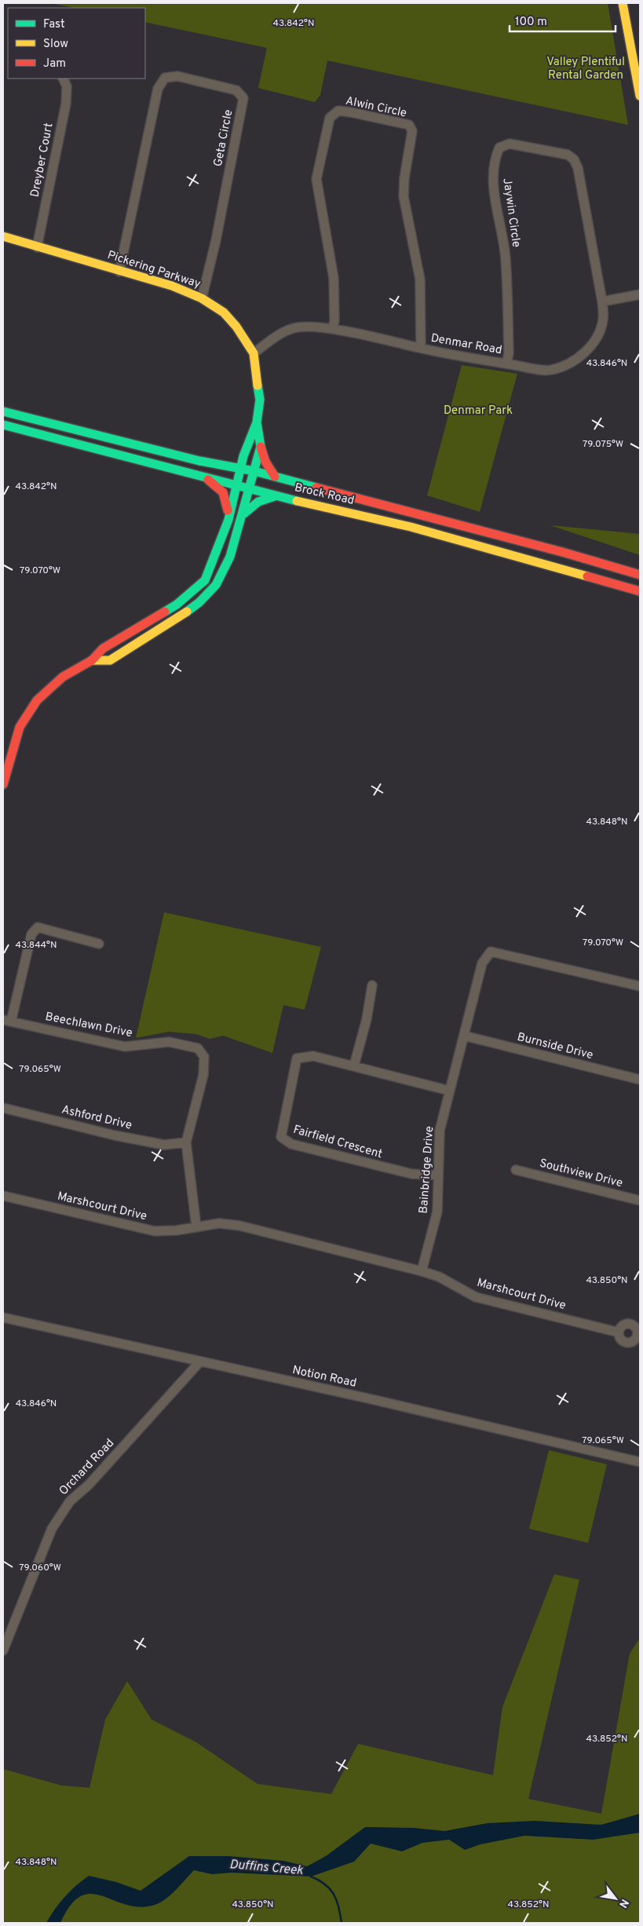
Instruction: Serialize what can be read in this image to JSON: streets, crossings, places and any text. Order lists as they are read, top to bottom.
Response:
{
  "streets": {
    "main road": ["Pickering Parkway", "Brock Road"],
    "street": [
      "Alwin Circle",
      "Geta Circle",
      "Dreyber Court",
      "Jaywin Circle",
      "Denmar Road",
      "Beechlawn Drive",
      "Burnside Drive",
      "Ashford Drive",
      "Fairfield Crescent",
      "Bainbridge Drive",
      "Southview Drive",
      "Marshcourt Drive",
      "Notion Road",
      "Orchard Road"
    ]
  },
  "crossings": [
    ["Alwin Circle", "Denmar Road"],
    ["Geta Circle", "Pickering Parkway"],
    ["Dreyber Court", "Pickering Parkway"],
    ["Jaywin Circle", "Denmar Road"],
    ["Pickering Parkway", "Denmar Road"],
    ["Pickering Parkway", "Brock Road"],
    ["Beechlawn Drive", "Ashford Drive"],
    ["Beechlawn Drive", "Marshcourt Drive"],
    ["Burnside Drive", "Bainbridge Drive"],
    ["Fairfield Crescent", "Bainbridge Drive"],
    ["Bainbridge Drive", "Marshcourt Drive"],
    ["Notion Road", "Orchard Road"]
  ],
  "water": ["Duffins Creek"],
  "parks": ["Valley Plentiful Rental Garden", "Denmar Park"],
  "legend": ["Fast", "Slow", "Jam"],
  "scale_bar": "100 m",
  "north": "bottom right",
  "coordinates": [
    "43.842°N",
    "43.846°N",
    "79.075°W",
    "79.070°W",
    "43.848°N",
    "43.844°N",
    "79.065°W",
    "43.850°N",
    "79.060°W",
    "43.852°N"
  ]
}
